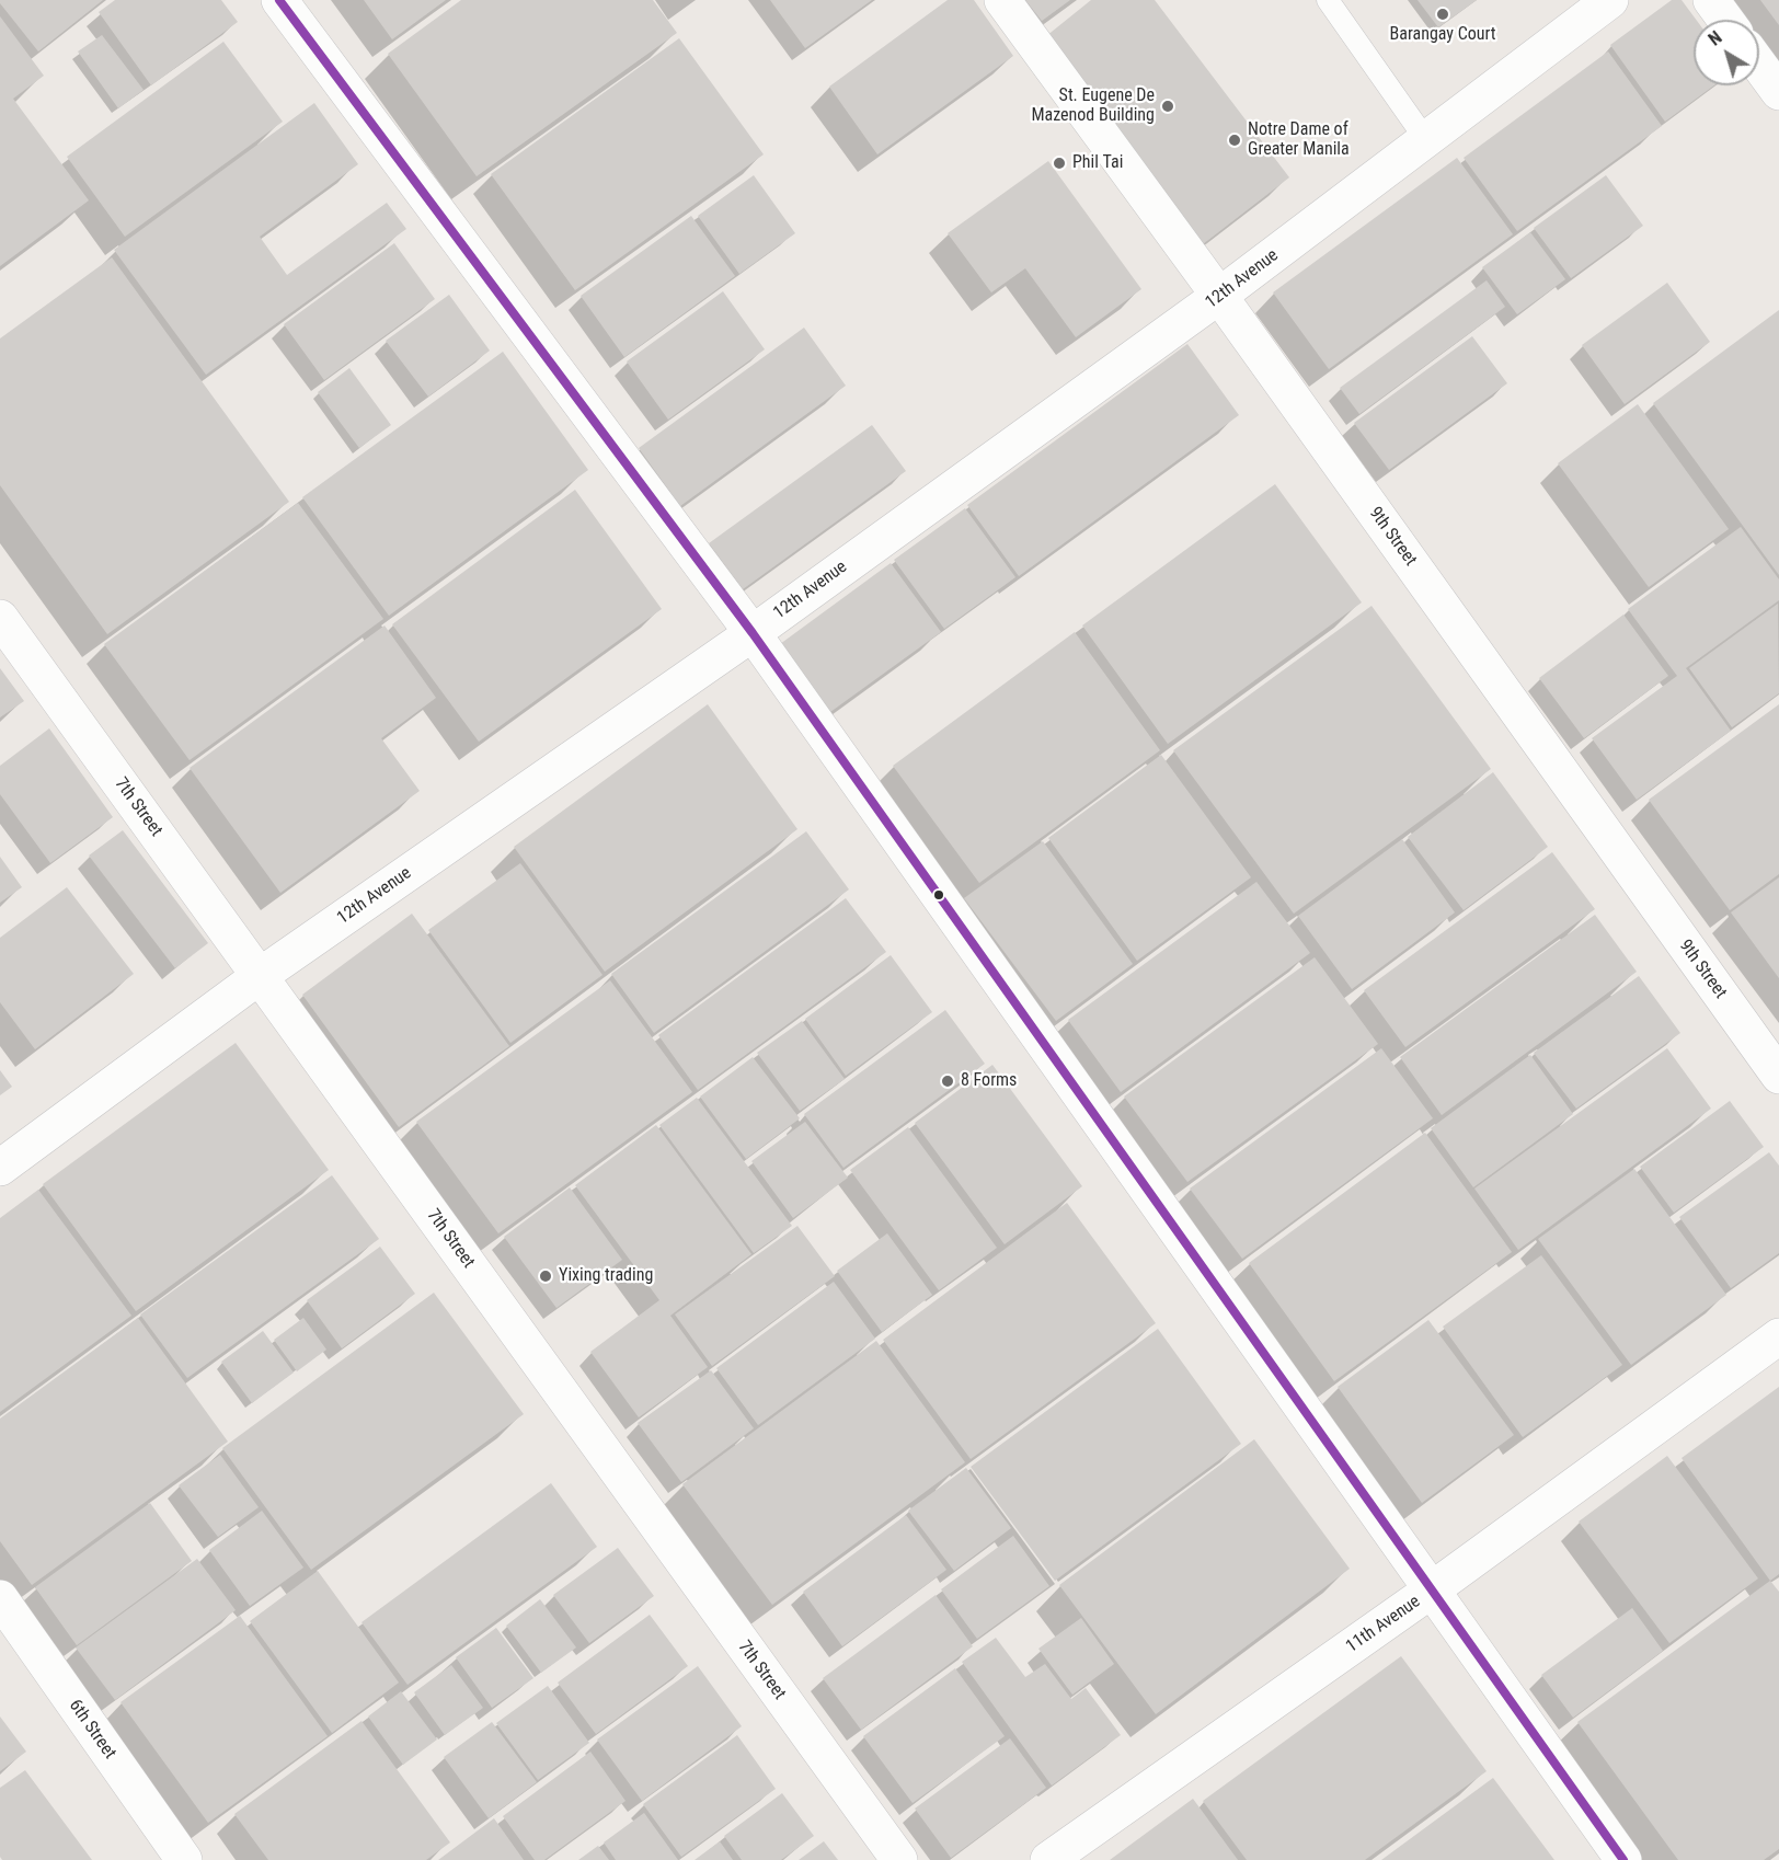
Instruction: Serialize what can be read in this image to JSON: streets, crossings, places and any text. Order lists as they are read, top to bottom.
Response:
{
  "streets": {
    "street": [
      "12th Avenue",
      "9th Street",
      "7th Street",
      "11th Avenue",
      "6th Street"
    ]
  },
  "crossings": [
    ["12th Avenue", "9th Street"],
    ["12th Avenue", "7th Street"]
  ],
  "places": [
    "Barangay Court",
    "St. Eugene De Mazenod Building",
    "Notre Dame of Greater Manila",
    "Phil Tai",
    "8 Forms",
    "Yixing trading"
  ],
  "north": "top left"
}
